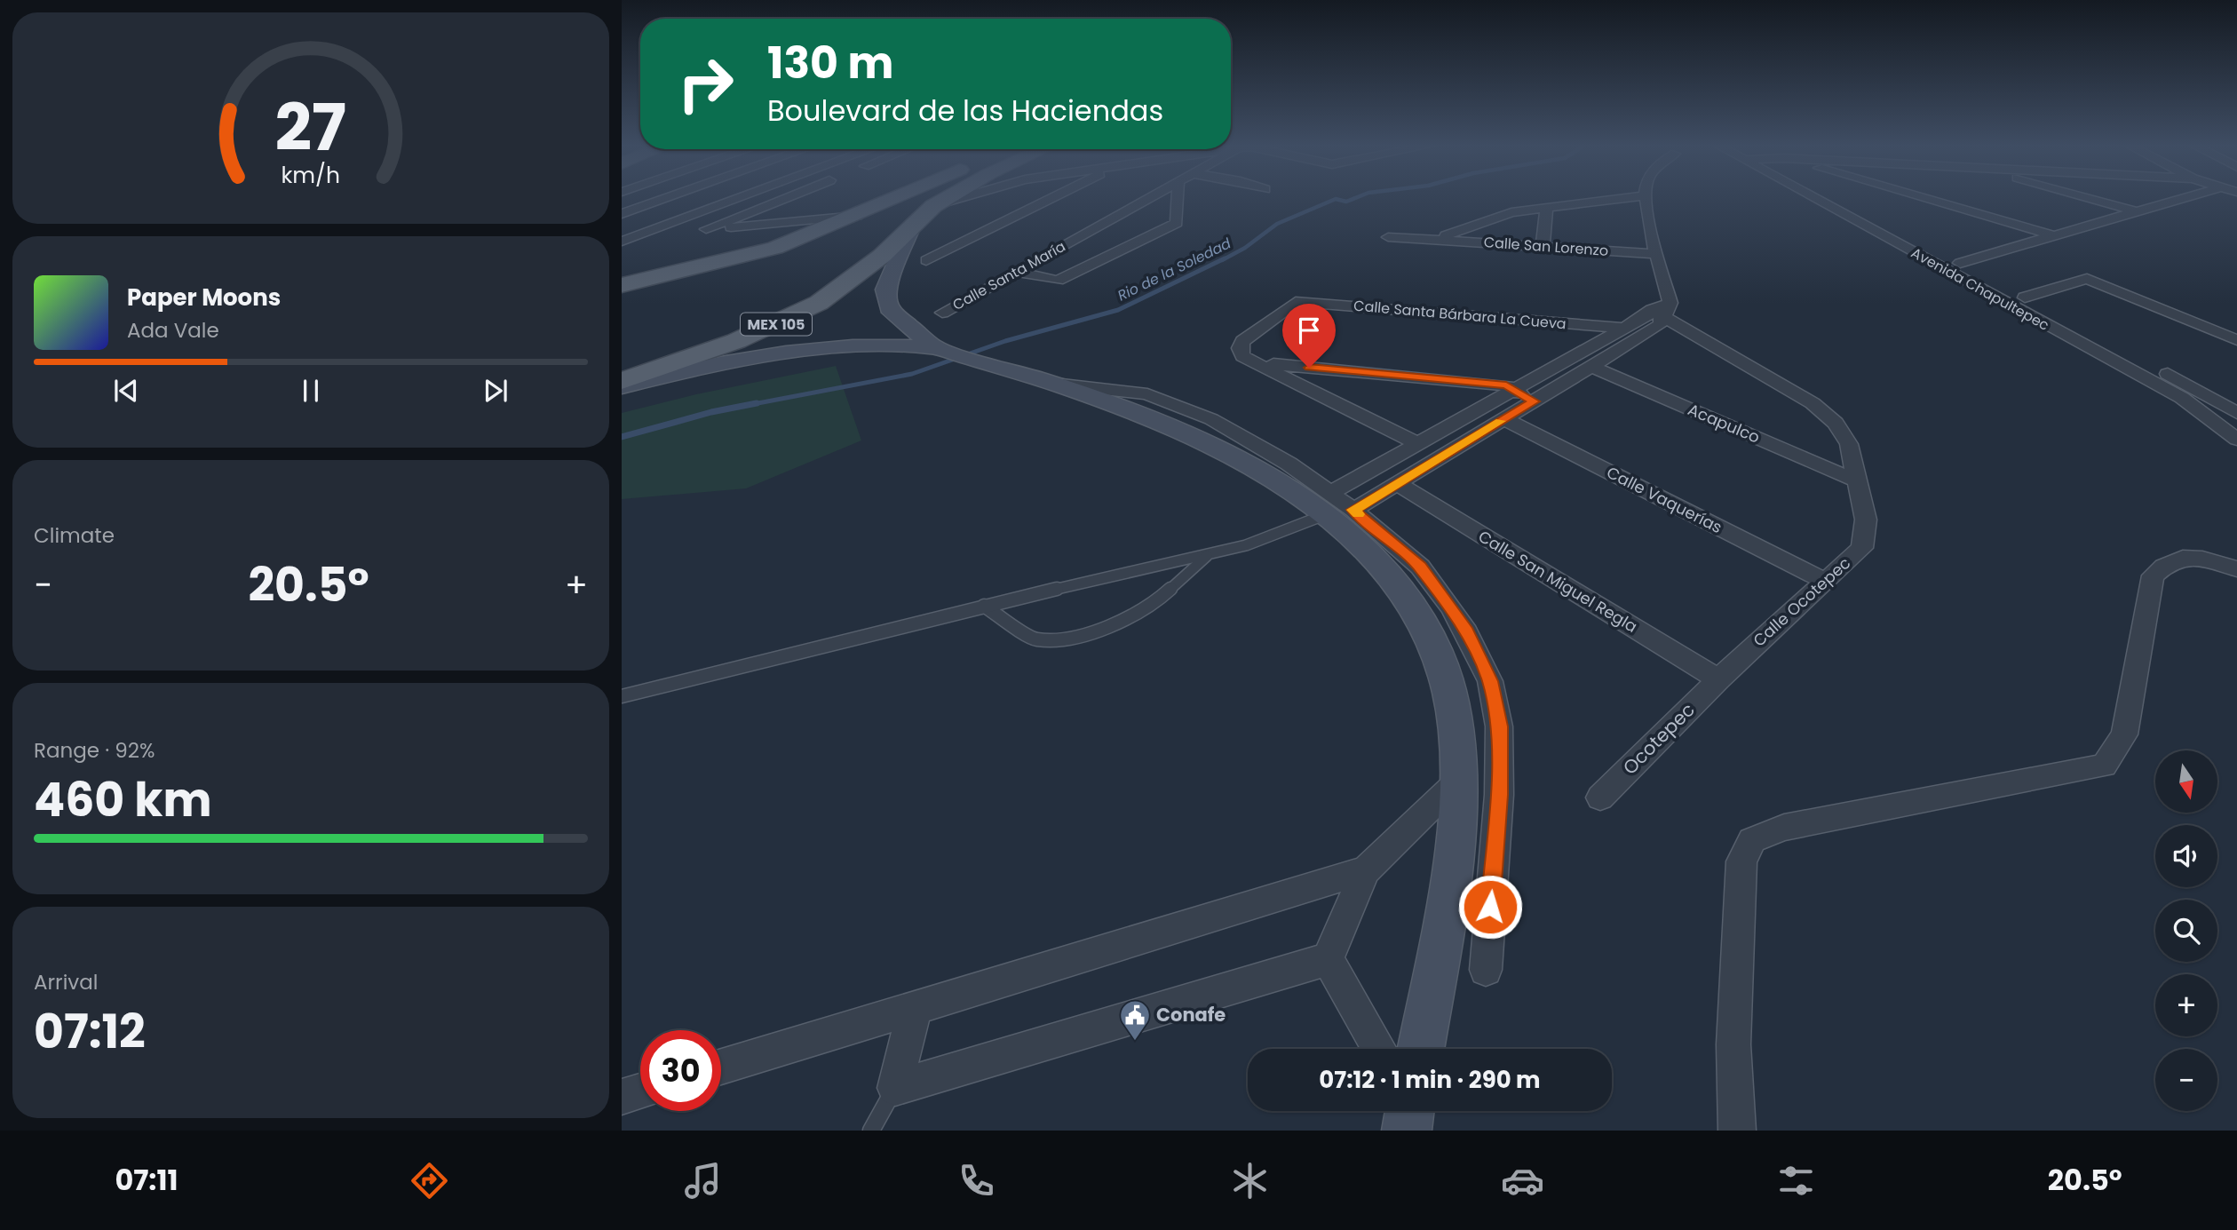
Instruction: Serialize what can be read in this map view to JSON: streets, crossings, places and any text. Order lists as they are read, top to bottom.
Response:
{
  "streets": {
    "main road": ["MEX 105"],
    "street": [
      "Calle San Lorenzo",
      "Calle Santa María",
      "Avenida Chapultepec",
      "Calle Santa Bárbara La Cueva",
      "Acapulco",
      "Calle Vaquerías",
      "Calle San Miguel Regla",
      "Calle Ocotepec",
      "Ocotepec"
    ]
  },
  "crossings": [
    ["Acapulco", "Calle Ocotepec"],
    ["Calle Vaquerías", "Calle Ocotepec"],
    ["Calle San Miguel Regla", "Calle Ocotepec"],
    ["Calle San Miguel Regla", "Ocotepec"],
    ["Calle Ocotepec", "Ocotepec"]
  ],
  "water": ["Rio de la Soledad"],
  "places": {
    "public building": ["Conafe"]
  },
  "north": "bottom",
  "page": {
    "turn": ["130 m", "Boulevard de las Haciendas"],
    "song": ["Paper Moons", "Ada Vale"],
    "tile": [
      "Climate",
      ["Range · 92%", "460 km"],
      ["Arrival", "07:12"]
    ],
    "heat": ["−", "20.5°", "+"],
    "map_buttons": ["+", "−"],
    "limit": "30",
    "trip": "07:12 · 1 min · 290 m",
    "tabs": ["07:11", "20.5°"],
    "gauge": ["27", "km/h"]
  }
}
